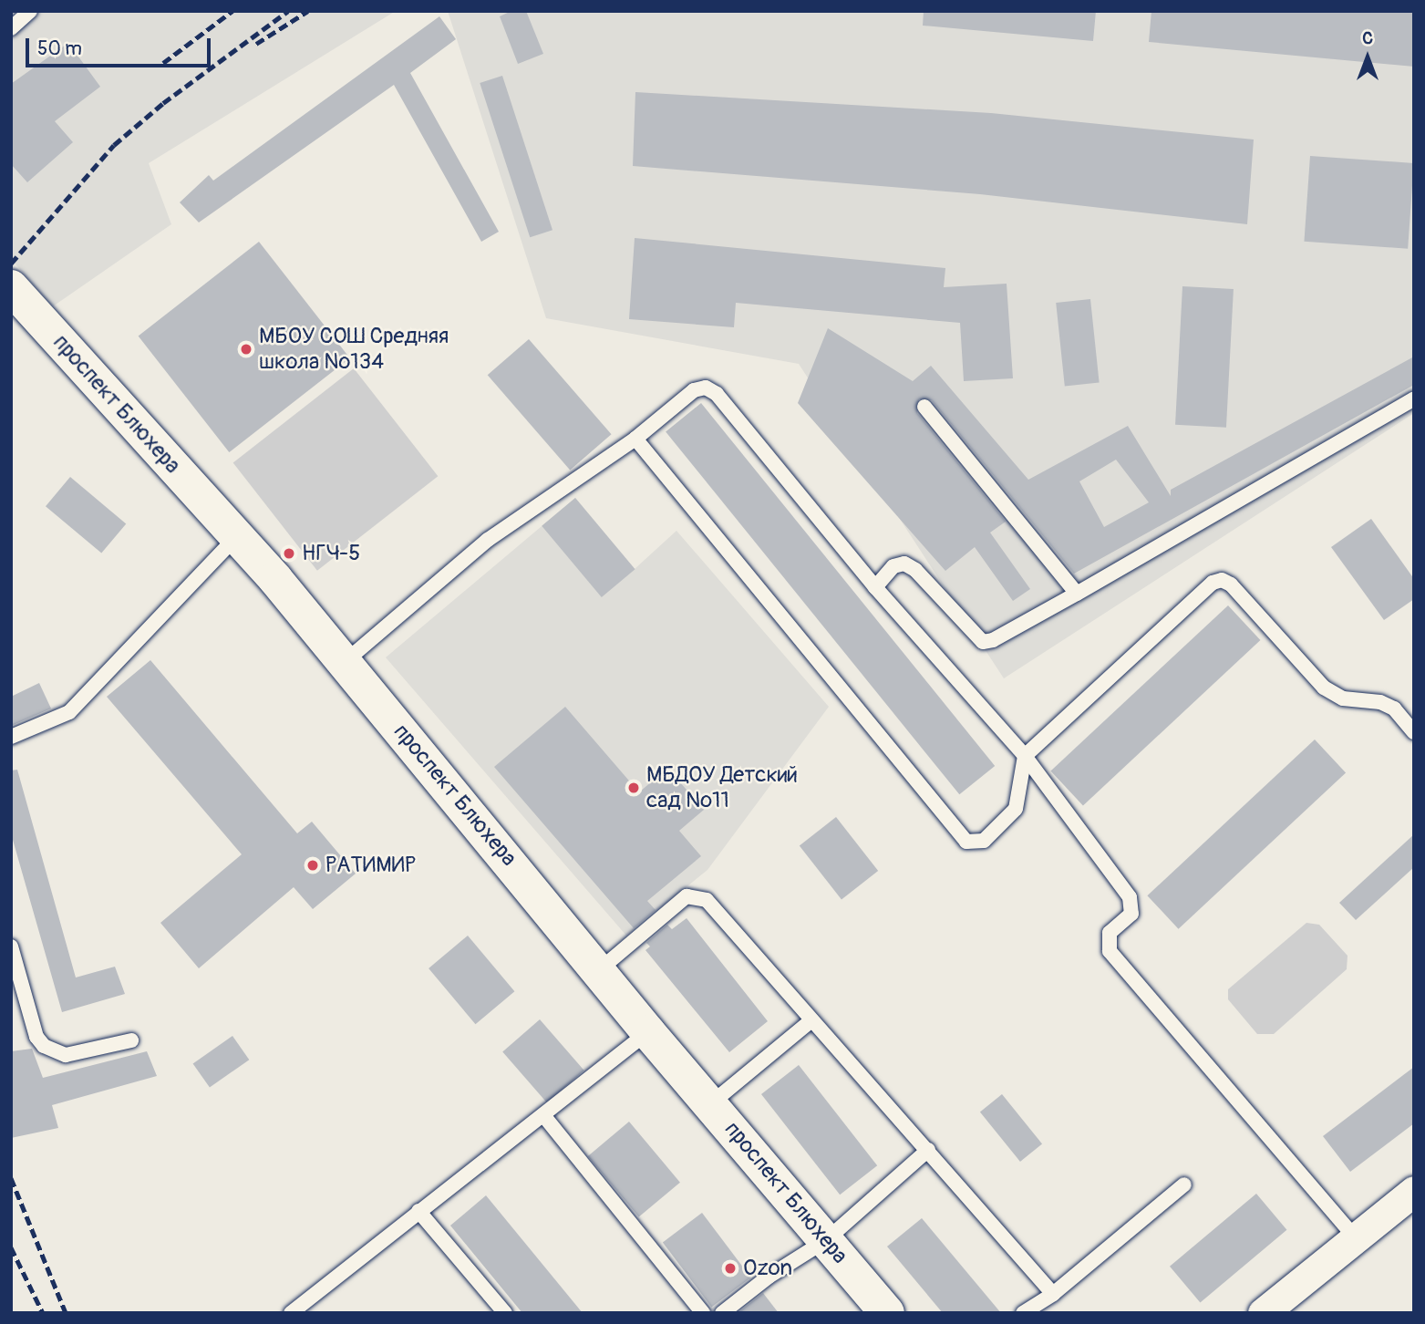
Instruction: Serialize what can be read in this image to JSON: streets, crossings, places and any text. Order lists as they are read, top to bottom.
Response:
{
  "streets": {
    "street": ["проспект Блюхера"]
  },
  "places": [
    "МБОУ СОШ Средняя школа №134",
    "НГЧ-5",
    "МБДОУ Детский сад №11",
    "РАТИМИР",
    "Ozon"
  ],
  "scale_bar": "50 m",
  "north": "top"
}
